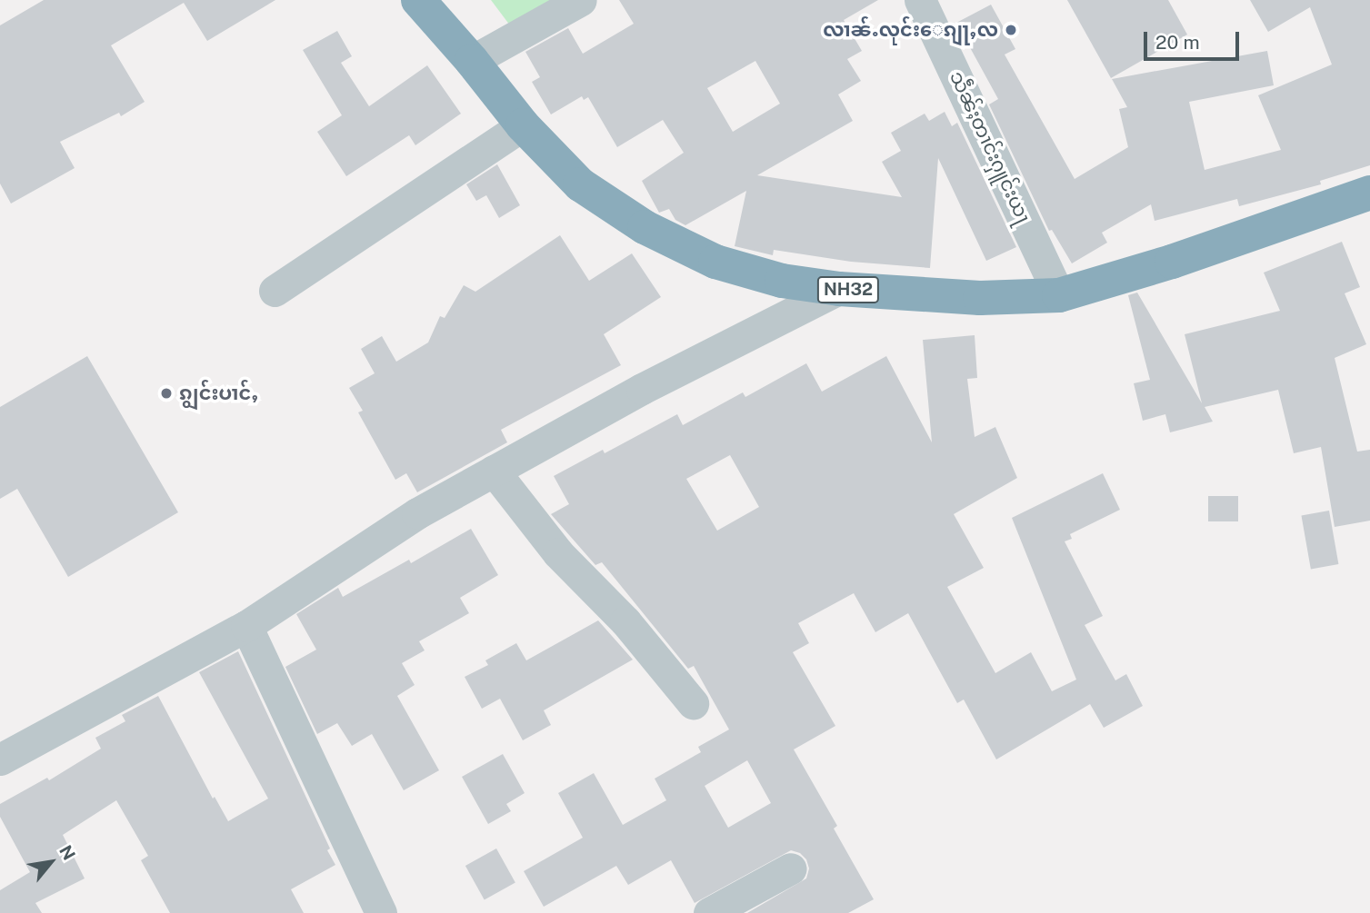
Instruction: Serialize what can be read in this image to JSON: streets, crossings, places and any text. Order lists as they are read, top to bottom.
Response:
{
  "streets": {
    "highway": ["NH32"],
    "street": ["သဵၼ်ႈတၢင်းႁူင်းယႃ"]
  },
  "crossings": [
    ["သဵၼ်ႈတၢင်းႁူင်းယႃ", "NH32"]
  ],
  "places": ["လၢၼ်ႉလုင်းေၵျႃႇလ", "ၵျွင်းပၢင်ႇ"],
  "scale_bar": "20 m",
  "north": "top right"
}
